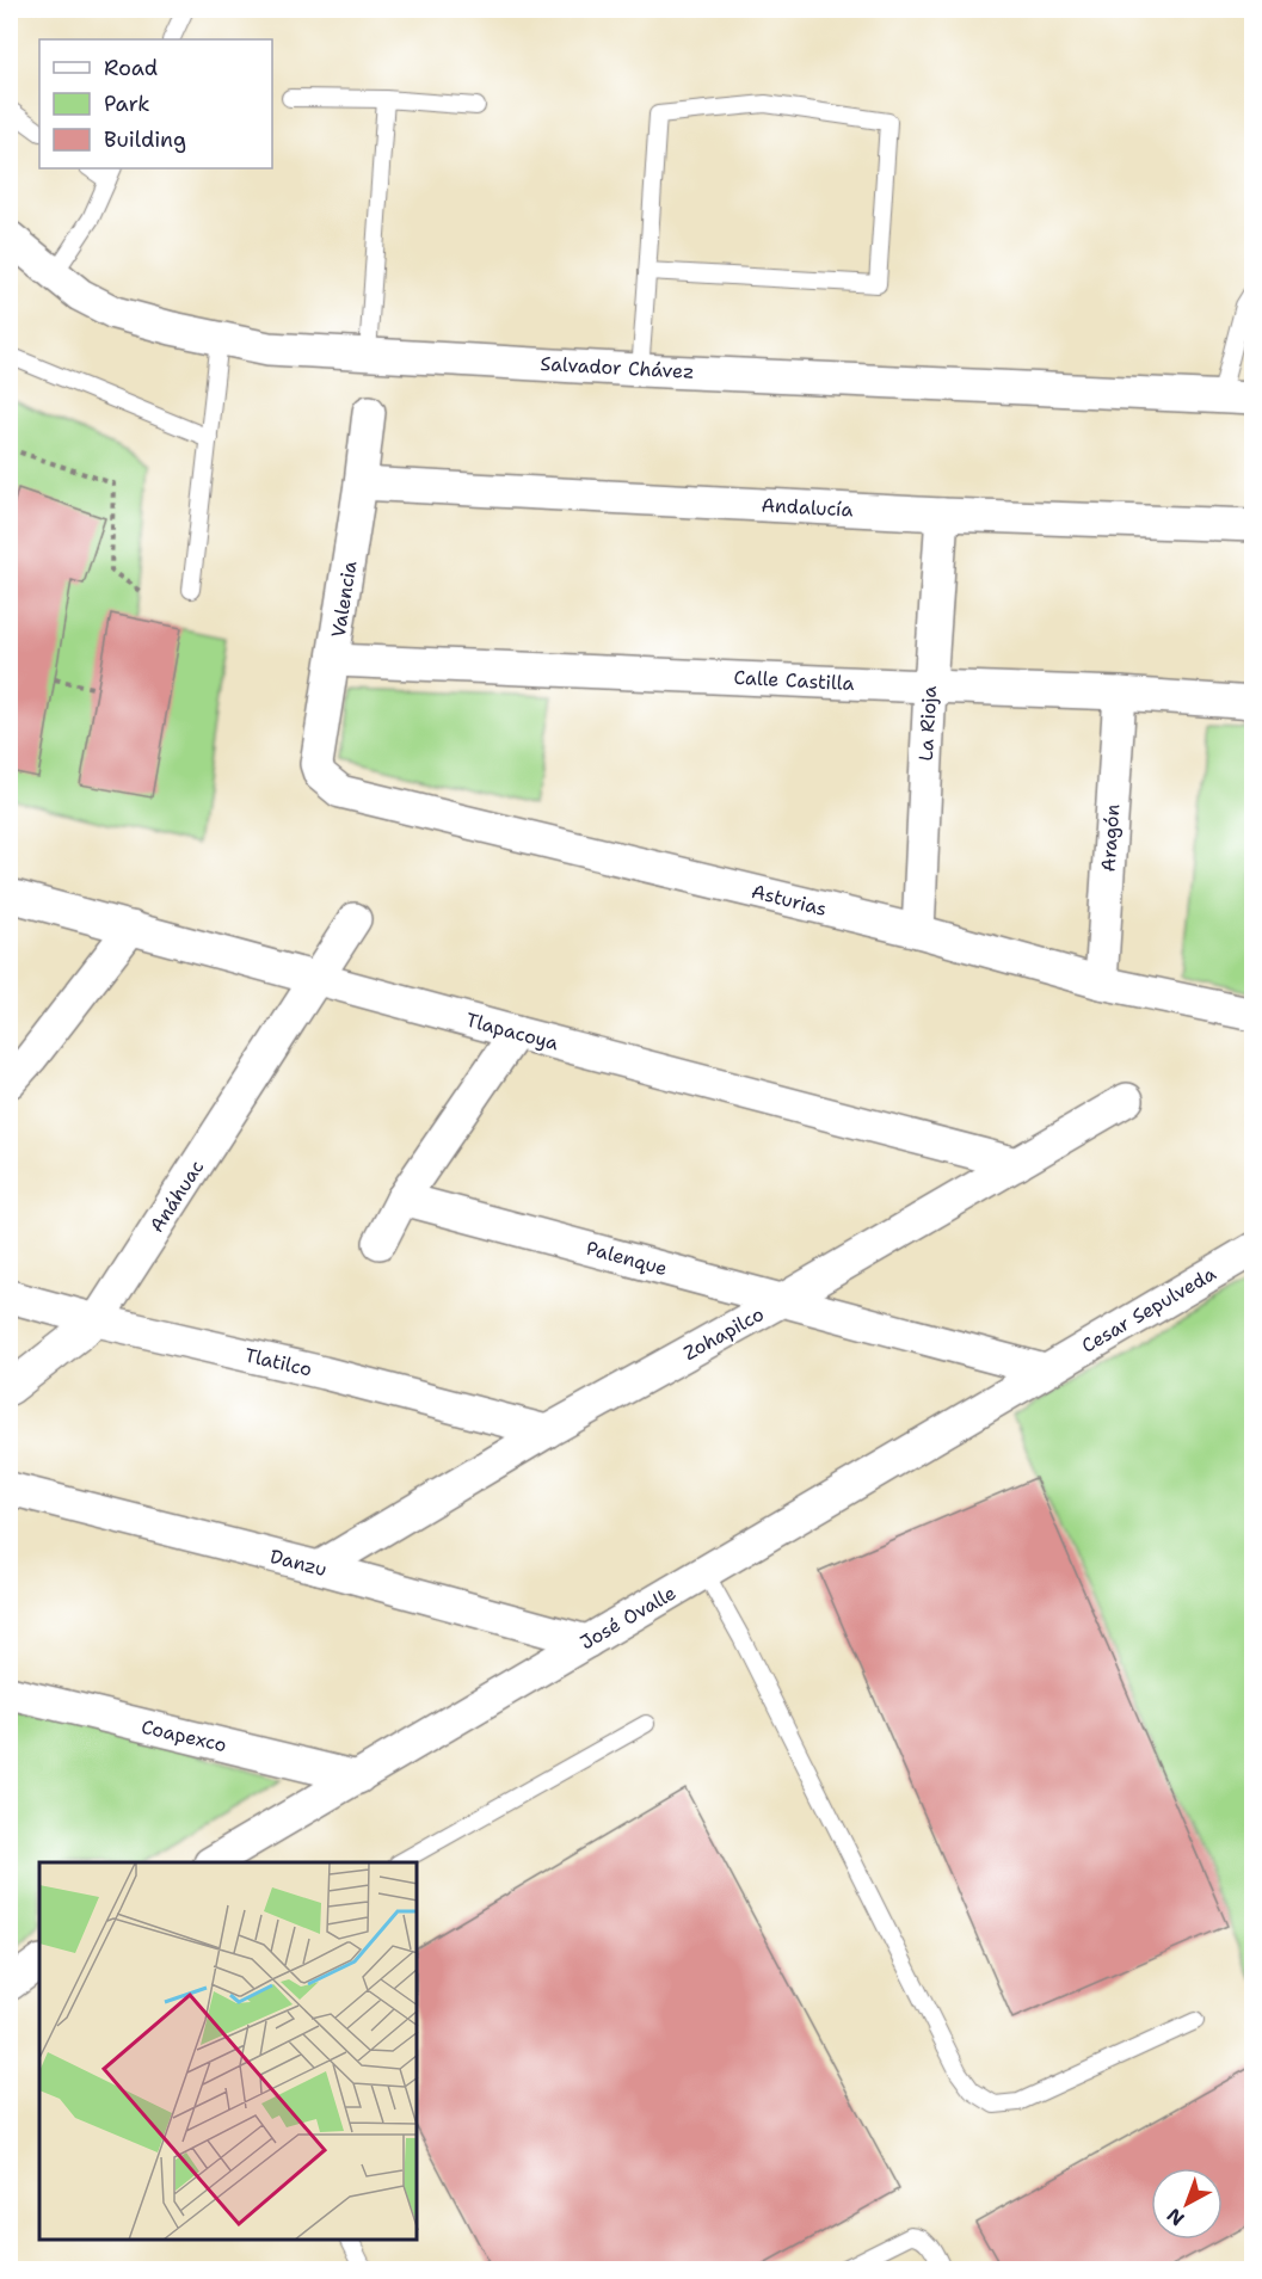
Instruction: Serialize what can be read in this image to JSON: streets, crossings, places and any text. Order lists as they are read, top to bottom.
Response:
{
  "streets": {
    "street": [
      "Salvador Chávez",
      "Andalucía",
      "Valencia",
      "Calle Castilla",
      "La Rioja",
      "Aragón",
      "Asturias",
      "Tlapacoya",
      "Anáhuac",
      "Palenque",
      "Cesar Sepulveda",
      "Zohapilco",
      "Tlatilco",
      "Danzu",
      "José Ovalle",
      "Coapexco"
    ]
  },
  "crossings": [
    ["Andalucía", "Valencia"],
    ["Andalucía", "La Rioja"],
    ["Valencia", "Calle Castilla"],
    ["Valencia", "Asturias"],
    ["Calle Castilla", "La Rioja"],
    ["Calle Castilla", "Aragón"],
    ["La Rioja", "Asturias"],
    ["Aragón", "Asturias"],
    ["Tlapacoya", "Anáhuac"],
    ["Tlapacoya", "Zohapilco"],
    ["Anáhuac", "Tlatilco"],
    ["Palenque", "Cesar Sepulveda"],
    ["Palenque", "Zohapilco"],
    ["Palenque", "José Ovalle"],
    ["Cesar Sepulveda", "José Ovalle"],
    ["Zohapilco", "Tlatilco"],
    ["Zohapilco", "Danzu"],
    ["Danzu", "José Ovalle"],
    ["José Ovalle", "Coapexco"]
  ],
  "legend": ["Road", "Park", "Building"],
  "north": "bottom left"
}
